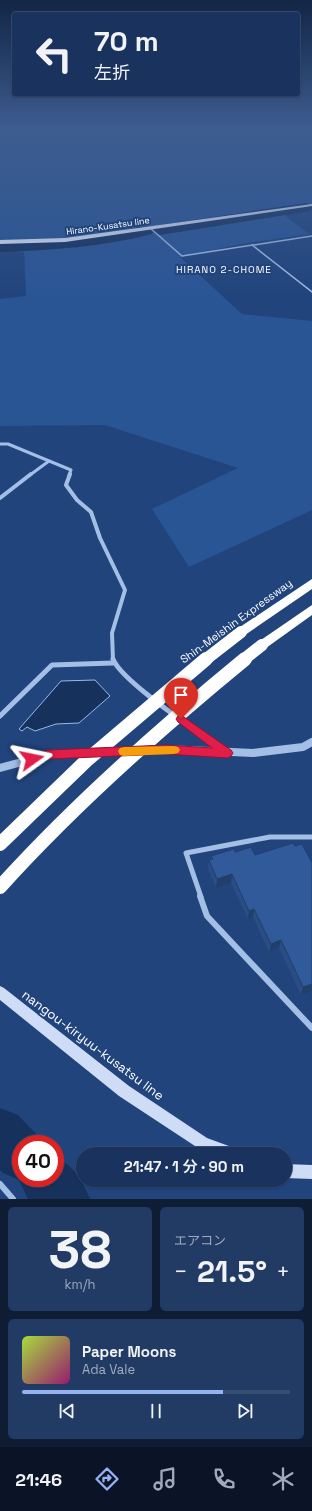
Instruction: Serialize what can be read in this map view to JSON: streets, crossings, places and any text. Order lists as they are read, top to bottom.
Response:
{
  "streets": {
    "highway": ["Shin-Meishin Expressway"],
    "main road": ["Hirano-Kusatsu line", "nangou-kiryuu-kusatsu line"]
  },
  "districts": ["HIRANO 2-CHOME"],
  "page": {
    "turn": ["70 m", "左折"],
    "limit": "40",
    "trip": "21:47 · 1 分 · 90 m",
    "tile": [
      ["38", "km/h"],
      "エアコン"
    ],
    "heat": ["−", "21.5°", "+"],
    "song": ["Paper Moons", "Ada Vale"],
    "tabs": "21:46"
  }
}
